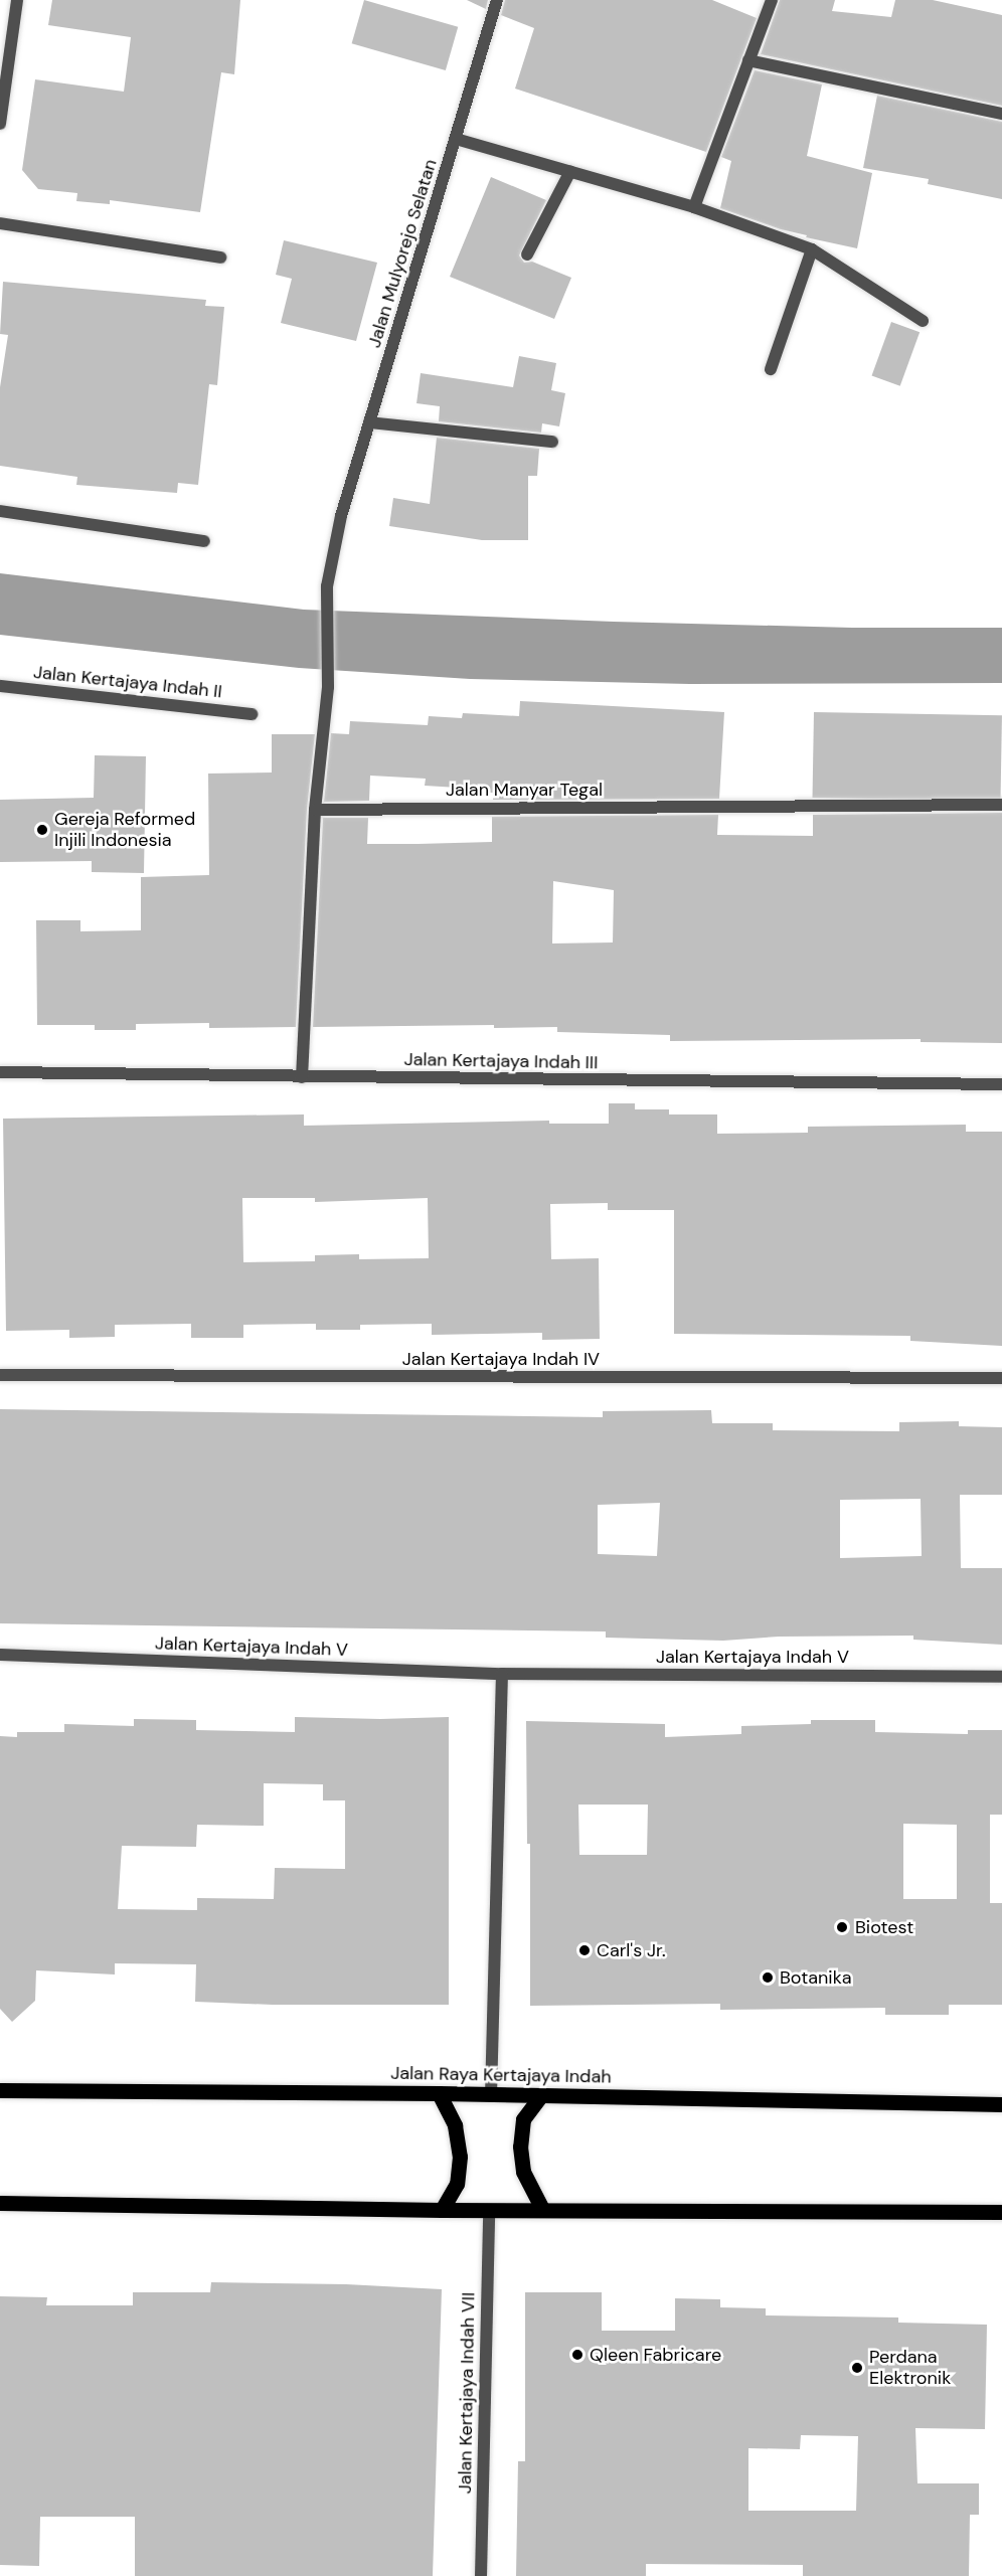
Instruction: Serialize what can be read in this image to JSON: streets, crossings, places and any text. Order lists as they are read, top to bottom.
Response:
{
  "streets": {
    "main road": ["Jalan Raya Kertajaya Indah"],
    "street": [
      "Jalan Mulyorejo Selatan",
      "Jalan Kertajaya Indah II",
      "Jalan Manyar Tegal",
      "Jalan Kertajaya Indah III",
      "Jalan Kertajaya Indah IV",
      "Jalan Kertajaya Indah V",
      "Jalan Kertajaya Indah VII"
    ]
  },
  "crossings": [
    ["Jalan Mulyorejo Selatan", "Jalan Manyar Tegal"]
  ],
  "places": [
    "Gereja Reformed Injili Indonesia",
    "Biotest",
    "Carl's Jr.",
    "Botanika",
    "Qleen Fabricare",
    "Perdana Elektronik"
  ]
}
